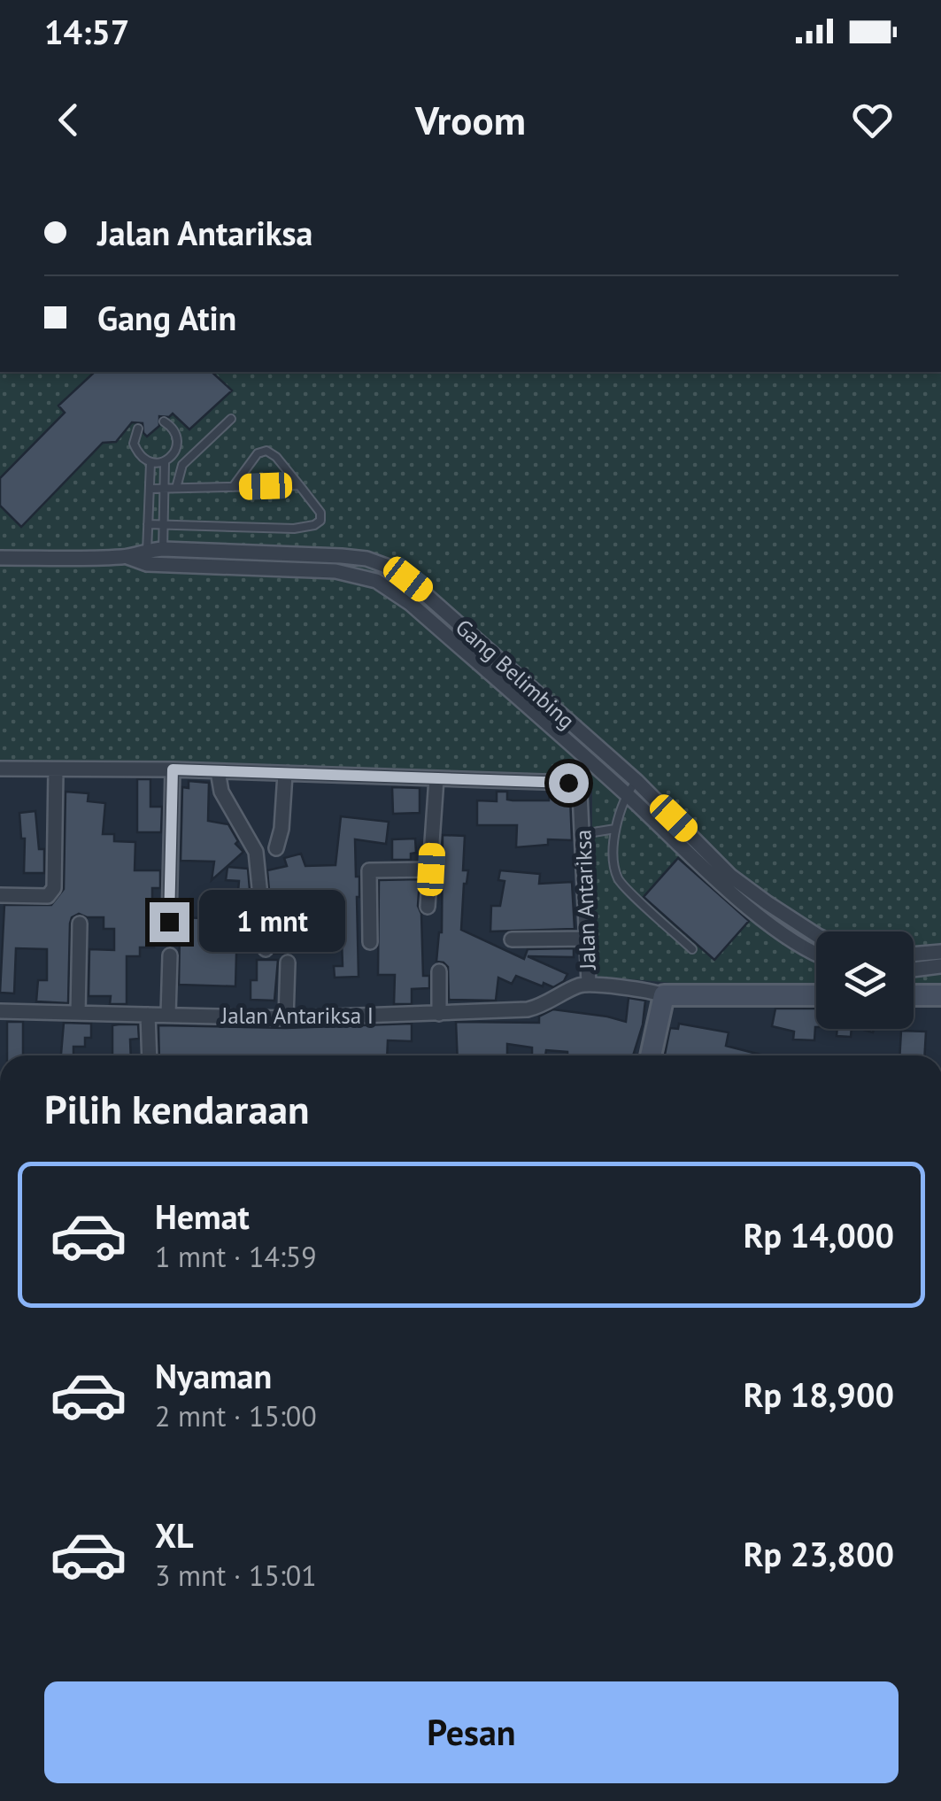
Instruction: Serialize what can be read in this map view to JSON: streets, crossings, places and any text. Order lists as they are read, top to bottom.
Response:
{
  "streets": {
    "street": ["Gang Belimbing", "Jalan Antariksa", "Jalan Antariksa I"]
  },
  "crossings": [
    ["Jalan Antariksa", "Jalan Antariksa I"]
  ],
  "page": {
    "status": "14:57",
    "header": "Vroom",
    "banner": ["Jalan Antariksa", "Gang Atin"],
    "bubble": "1 mnt",
    "heading": "Pilih kendaraan",
    "list": [
      {
        "name": "Hemat",
        "note": "1 mnt · 14:59",
        "value": "Rp 14,000"
      },
      {
        "name": "Nyaman",
        "note": "2 mnt · 15:00",
        "value": "Rp 18,900"
      },
      {
        "name": "XL",
        "note": "3 mnt · 15:01",
        "value": "Rp 23,800"
      }
    ],
    "buttons": "Pesan"
  }
}
